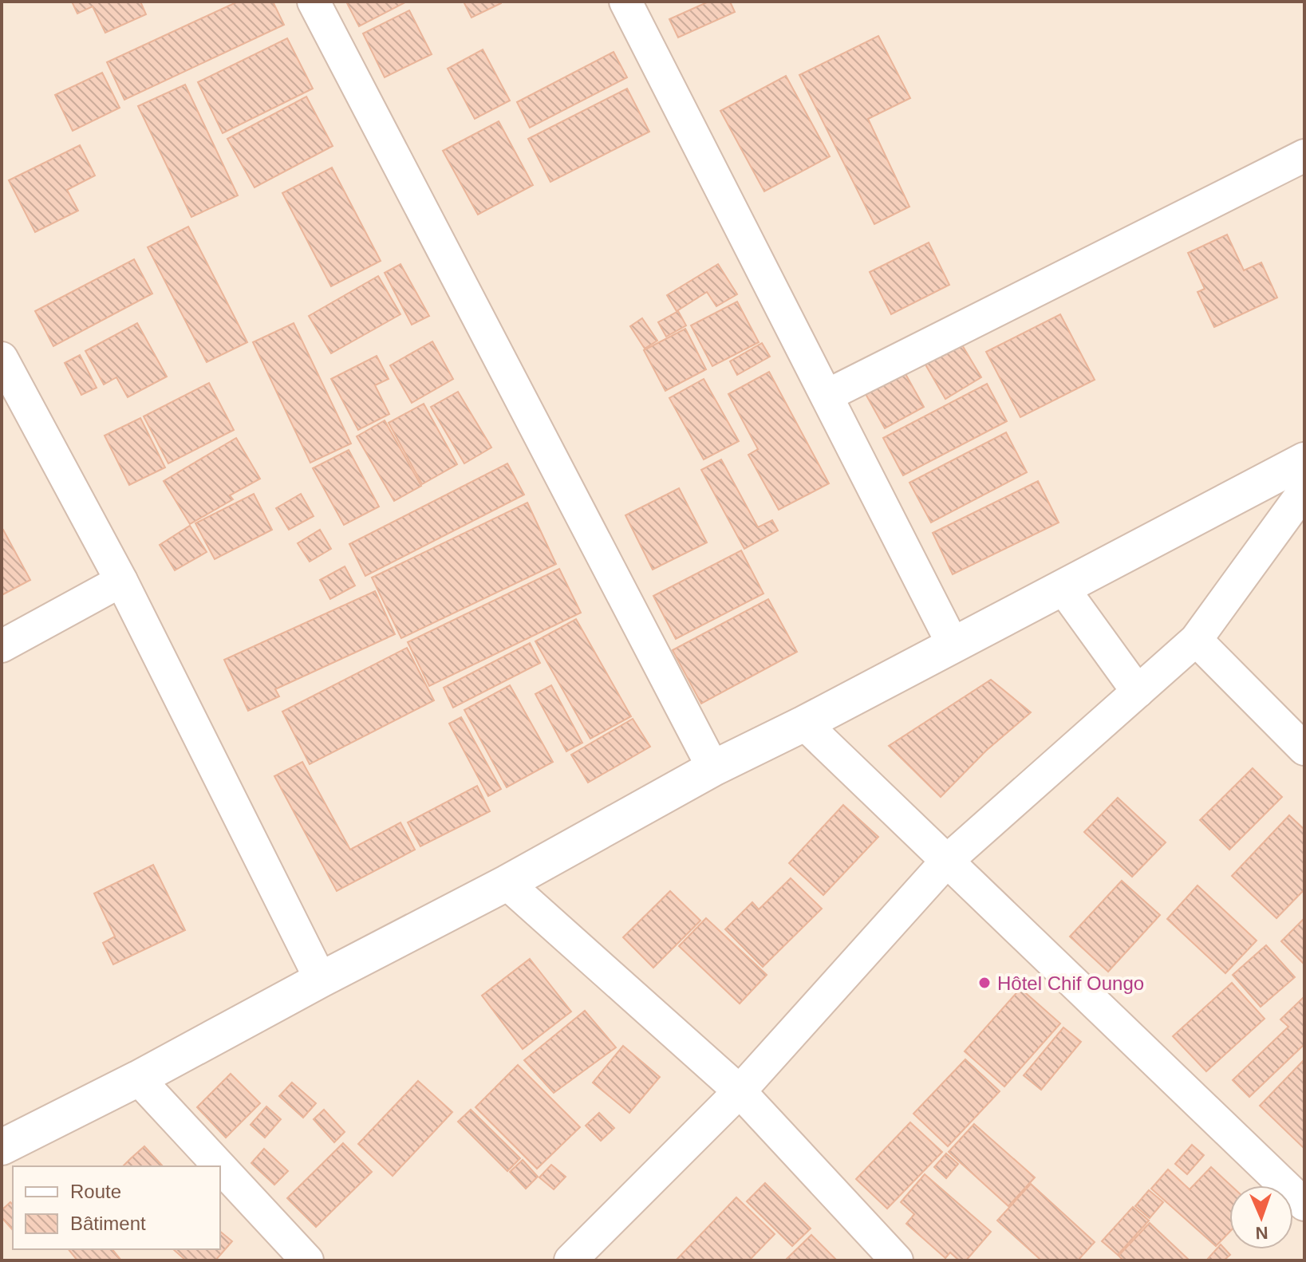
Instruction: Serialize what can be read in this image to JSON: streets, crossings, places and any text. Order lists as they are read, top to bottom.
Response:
{
  "places": ["Hôtel Chif Oungo"],
  "legend": ["Route", "Bâtiment"],
  "north": "bottom"
}
